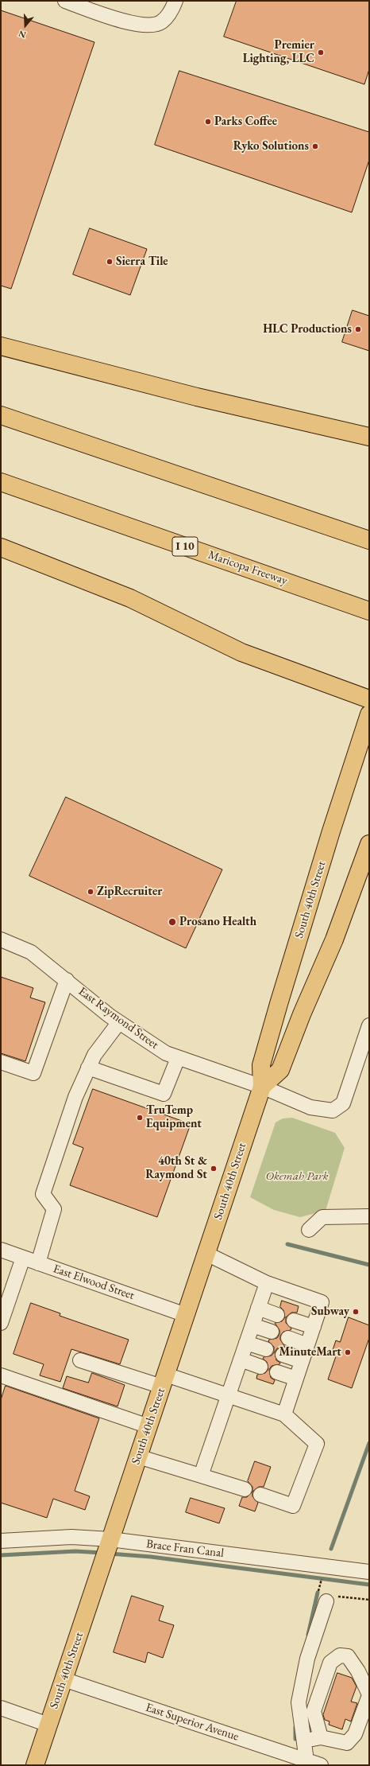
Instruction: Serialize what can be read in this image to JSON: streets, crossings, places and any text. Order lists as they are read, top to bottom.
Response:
{
  "streets": {
    "main road": ["I 10", "Maricopa Freeway", "South 40th Street"],
    "street": [
      "East Raymond Street",
      "East Elwood Street",
      "Brace Fran Canal",
      "East Superior Avenue"
    ]
  },
  "crossings": [
    ["South 40th Street", "East Raymond Street"],
    ["South 40th Street", "East Elwood Street"],
    ["South 40th Street", "Brace Fran Canal"],
    ["South 40th Street", "East Superior Avenue"]
  ],
  "parks": ["Okemah Park"],
  "places": [
    "Premier Lighting, LLC",
    "Parks Coffee",
    "Ryko Solutions",
    "Sierra Tile",
    "HLC Productions",
    "ZipRecruiter",
    "Prosano Health",
    "TruTemp Equipment",
    "40th St & Raymond St",
    "Subway",
    "MinuteMart"
  ],
  "north": "bottom"
}
